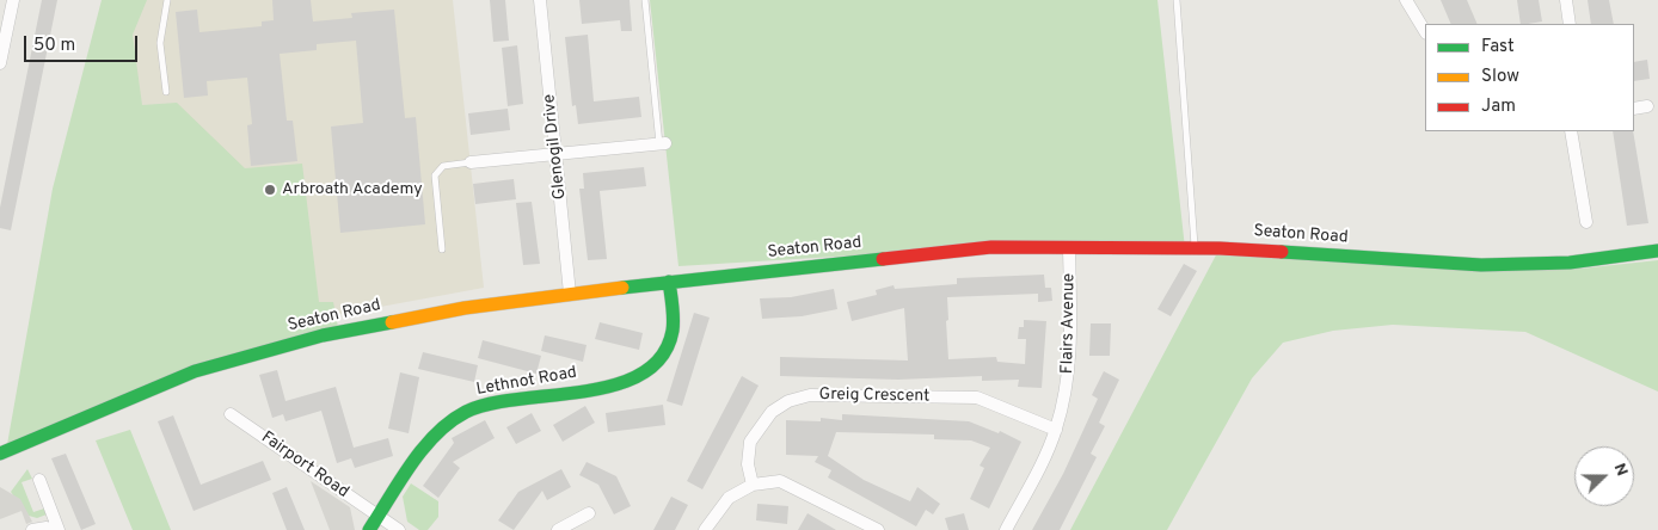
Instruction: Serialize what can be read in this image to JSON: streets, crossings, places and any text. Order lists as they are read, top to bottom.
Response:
{
  "streets": {
    "street": [
      "Glenogil Drive",
      "Seaton Road",
      "Flairs Avenue",
      "Lethnot Road",
      "Greig Crescent",
      "Fairport Road"
    ]
  },
  "crossings": [
    ["Glenogil Drive", "Seaton Road"],
    ["Seaton Road", "Flairs Avenue"],
    ["Seaton Road", "Lethnot Road"],
    ["Flairs Avenue", "Greig Crescent"],
    ["Lethnot Road", "Fairport Road"]
  ],
  "places": ["Arbroath Academy"],
  "legend": ["Fast", "Slow", "Jam"],
  "scale_bar": "50 m",
  "north": "right"
}
